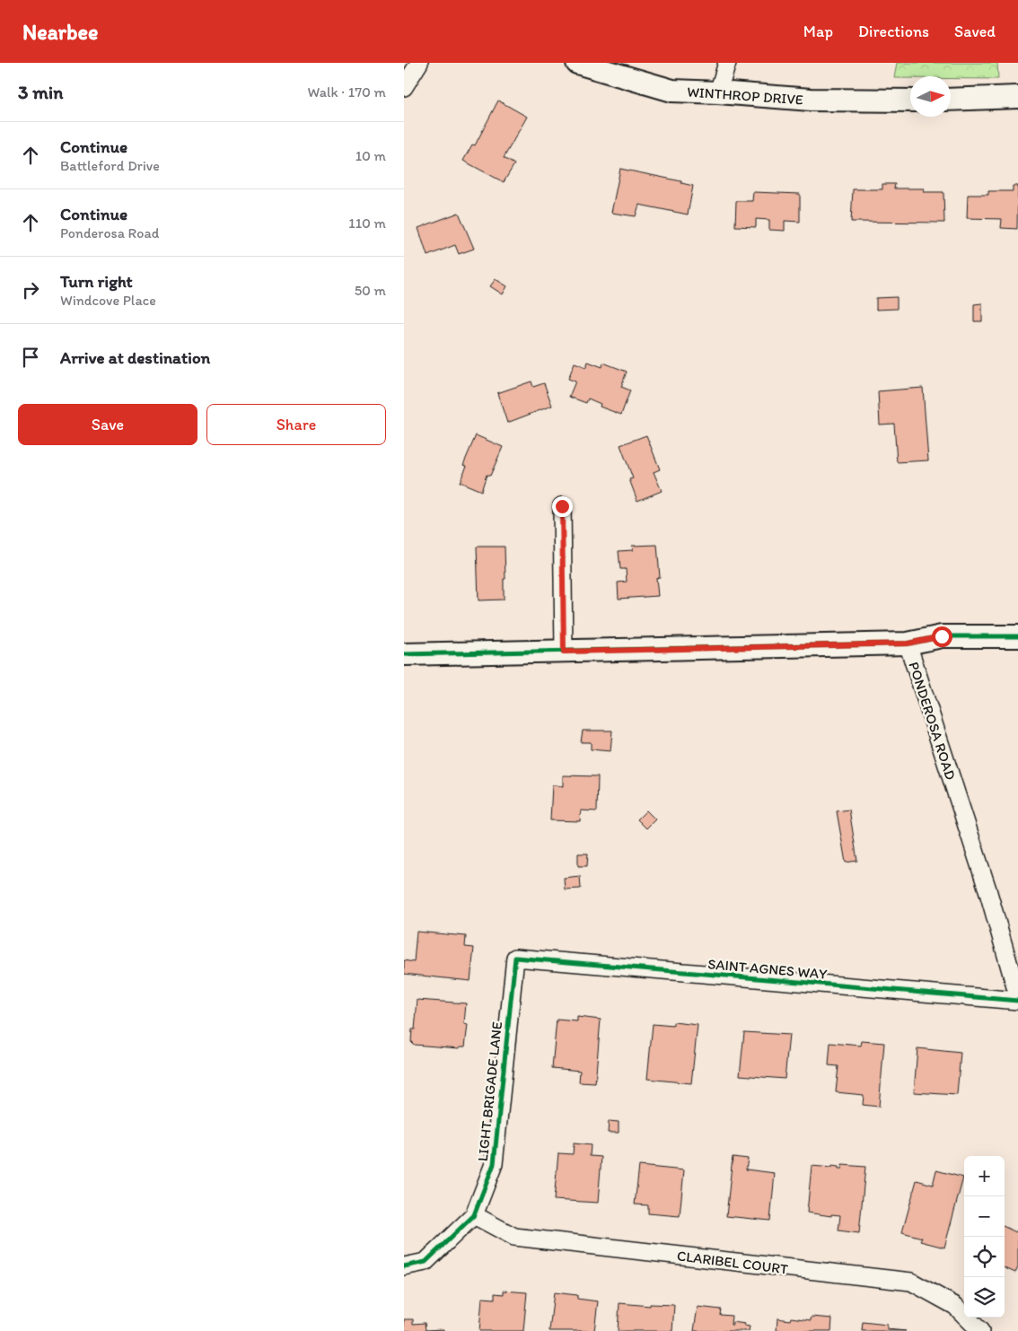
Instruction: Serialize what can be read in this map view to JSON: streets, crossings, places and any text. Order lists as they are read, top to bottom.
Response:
{
  "streets": {
    "street": [
      "WINTHROP DRIVE",
      "PONDEROSA ROAD",
      "SAINT AGNES WAY",
      "LIGHT BRIGADE LANE",
      "CLARIBEL COURT"
    ]
  },
  "crossings": [
    ["SAINT AGNES WAY", "LIGHT BRIGADE LANE"],
    ["LIGHT BRIGADE LANE", "CLARIBEL COURT"]
  ],
  "north": "right",
  "page": {
    "header": "Nearbee",
    "nav": ["Map", "Directions", "Saved"],
    "heading": ["3 min", "Walk · 170 m"],
    "list": [
      ["Continue", "Battleford Drive", "10 m"],
      ["Continue", "Ponderosa Road", "110 m"],
      ["Turn right", "Windcove Place", "50 m"],
      "Arrive at destination"
    ],
    "buttons": ["Save", "Share"],
    "map_buttons": ["+", "−"]
  }
}
